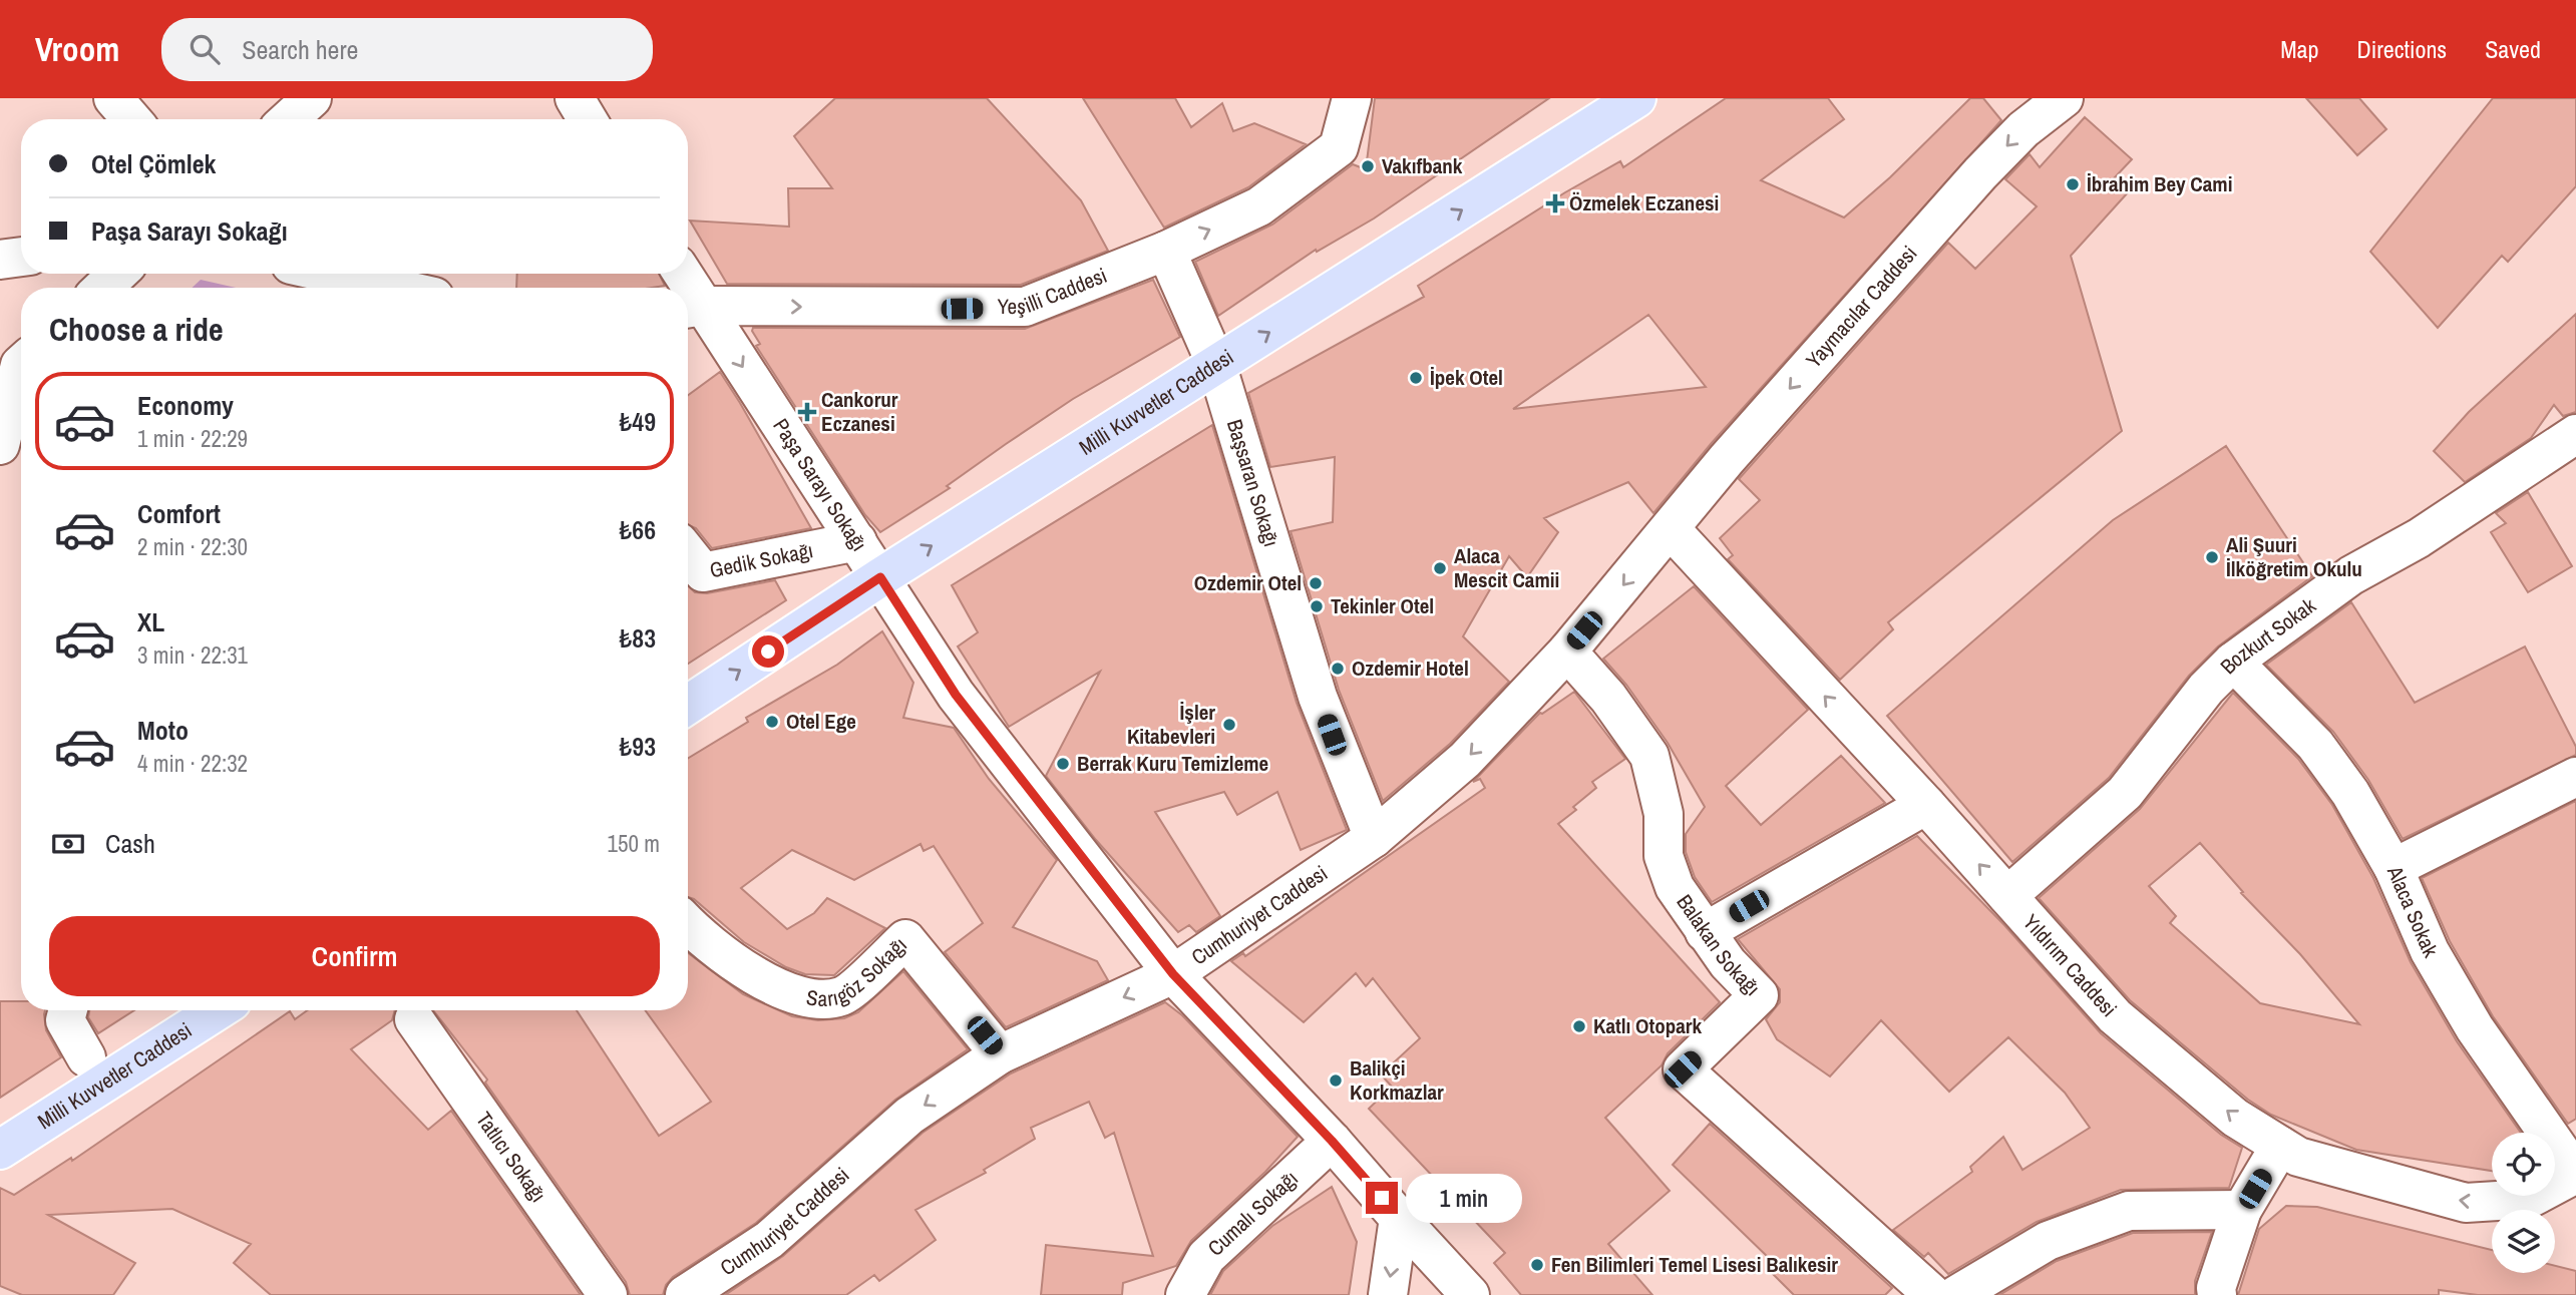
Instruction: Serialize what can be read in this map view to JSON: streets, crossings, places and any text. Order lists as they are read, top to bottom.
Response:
{
  "streets": {
    "main road": ["Milli Kuvvetler Caddesi"],
    "street": [
      "Yeşilli Caddesi",
      "Yaymacılar Caddesi",
      "Başsaran Sokağı",
      "Paşa Sarayı Sokağı",
      "Gedik Sokağı",
      "Bozkurt Sokak",
      "Alaca Sokak",
      "Cumhuriyet Caddesi",
      "Balakan Sokağı",
      "Yıldırım Caddesi",
      "Sarıgöz Sokağı",
      "Tatlıcı Sokağı",
      "Cumalı Sokağı"
    ]
  },
  "crossings": [
    ["Yeşilli Caddesi", "Başsaran Sokağı"],
    ["Yeşilli Caddesi", "Paşa Sarayı Sokağı"],
    ["Yaymacılar Caddesi", "Cumhuriyet Caddesi"],
    ["Yaymacılar Caddesi", "Yıldırım Caddesi"],
    ["Milli Kuvvetler Caddesi", "Başsaran Sokağı"],
    ["Milli Kuvvetler Caddesi", "Paşa Sarayı Sokağı"],
    ["Başsaran Sokağı", "Cumhuriyet Caddesi"],
    ["Paşa Sarayı Sokağı", "Gedik Sokağı"],
    ["Paşa Sarayı Sokağı", "Cumhuriyet Caddesi"],
    ["Paşa Sarayı Sokağı", "Cumalı Sokağı"],
    ["Bozkurt Sokak", "Alaca Sokak"],
    ["Bozkurt Sokak", "Yıldırım Caddesi"],
    ["Alaca Sokak", "Yıldırım Caddesi"],
    ["Cumhuriyet Caddesi", "Balakan Sokağı"],
    ["Cumhuriyet Caddesi", "Yıldırım Caddesi"],
    ["Cumhuriyet Caddesi", "Sarıgöz Sokağı"]
  ],
  "one_way": [
    "Yeşilli Caddesi",
    "Yaymacılar Caddesi",
    "Milli Kuvvetler Caddesi",
    "Cumhuriyet Caddesi",
    "Yıldırım Caddesi"
  ],
  "places": {
    "other": [
      "Vakıfbank",
      "İbrahim Bey Cami",
      "İpek Otel",
      "Ali Şuuri İlköğretim Okulu",
      "Alaca Mescit Camii",
      "Ozdemir Otel",
      "Tekinler Otel",
      "Ozdemir Hotel",
      "Otel Ege",
      "İşler Kitabevleri",
      "Berrak Kuru Temizleme",
      "Katlı Otopark",
      "Balikçi Korkmazlar",
      "Fen Bilimleri Temel Lisesi Balıkesir"
    ],
    "health": ["Özmelek Eczanesi", "Cankorur Eczanesi"]
  },
  "page": {
    "header": "Vroom",
    "search": "Search here",
    "nav": ["Map", "Directions", "Saved"],
    "banner": ["Otel Çömlek", "Paşa Sarayı Sokağı"],
    "heading": "Choose a ride",
    "list": [
      {
        "name": "Economy",
        "note": "1 min · 22:29",
        "value": "₺49"
      },
      {
        "name": "Comfort",
        "note": "2 min · 22:30",
        "value": "₺66"
      },
      {
        "name": "XL",
        "note": "3 min · 22:31",
        "value": "₺83"
      },
      {
        "name": "Moto",
        "note": "4 min · 22:32",
        "value": "₺93"
      }
    ],
    "pay": ["Cash", "150 m"],
    "buttons": "Confirm",
    "bubble": "1 min"
  }
}
